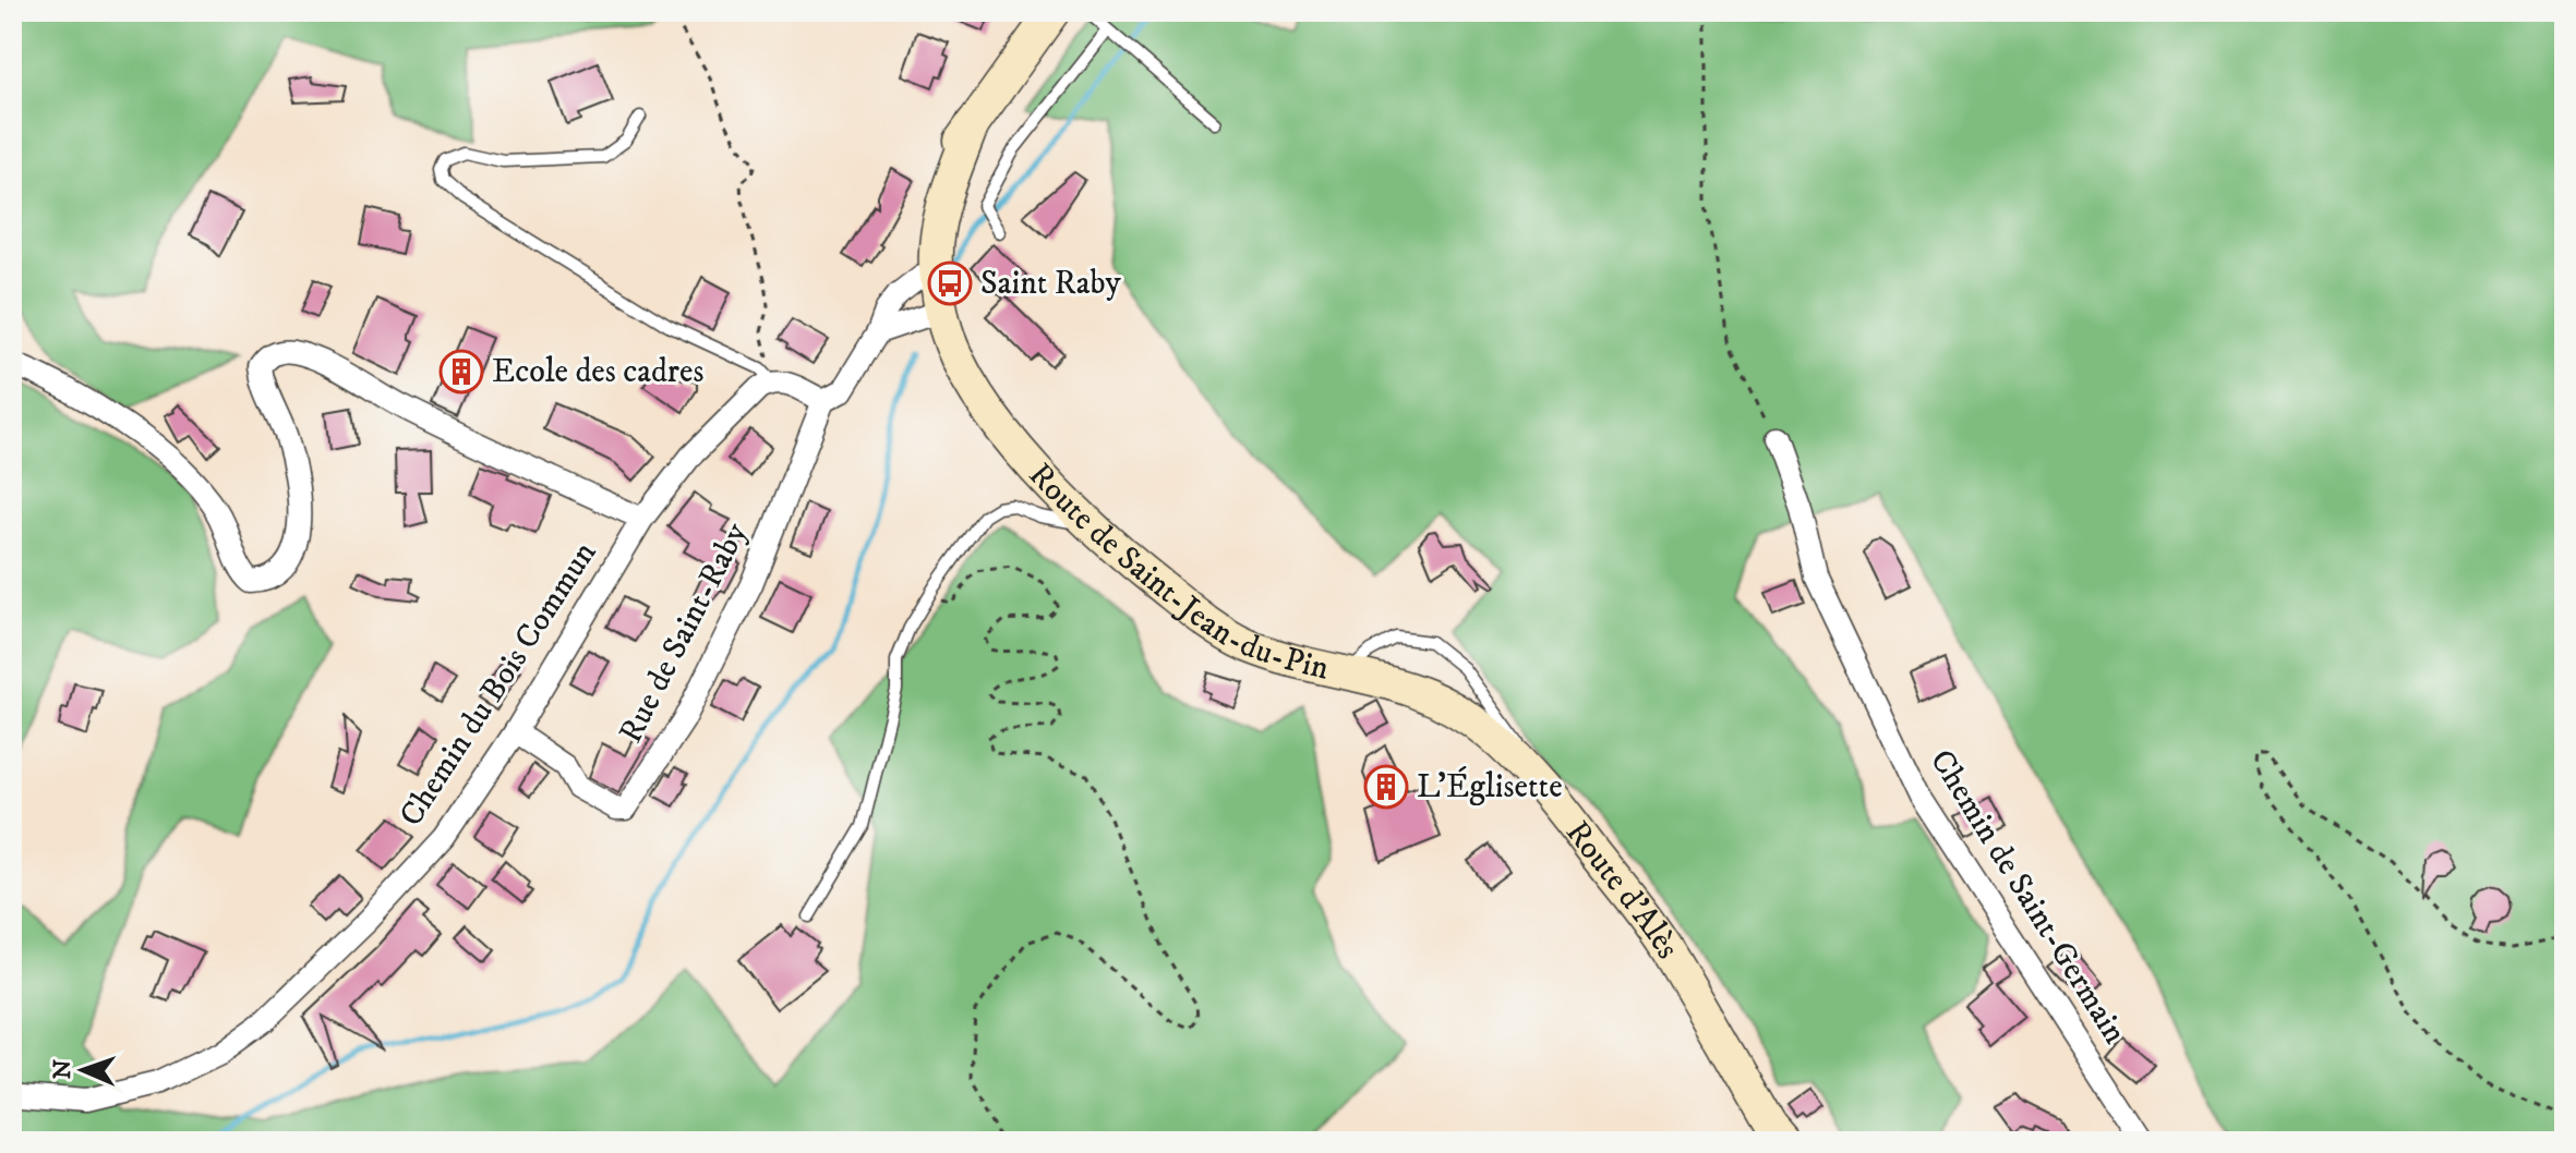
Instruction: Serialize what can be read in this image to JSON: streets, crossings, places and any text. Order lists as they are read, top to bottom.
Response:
{
  "streets": {
    "main road": ["Route de Saint-Jean-du-Pin", "Route d'Alès"],
    "street": ["Rue de Saint-Raby", "Chemin du Bois Commun", "Chemin de Saint-Germain"]
  },
  "crossings": [
    ["Route de Saint-Jean-du-Pin", "Route d'Alès"],
    ["Rue de Saint-Raby", "Chemin du Bois Commun"]
  ],
  "places": {
    "bus stop": ["Saint Raby"],
    "building": ["Ecole des cadres", "L'Églisette"]
  },
  "north": "left"
}
